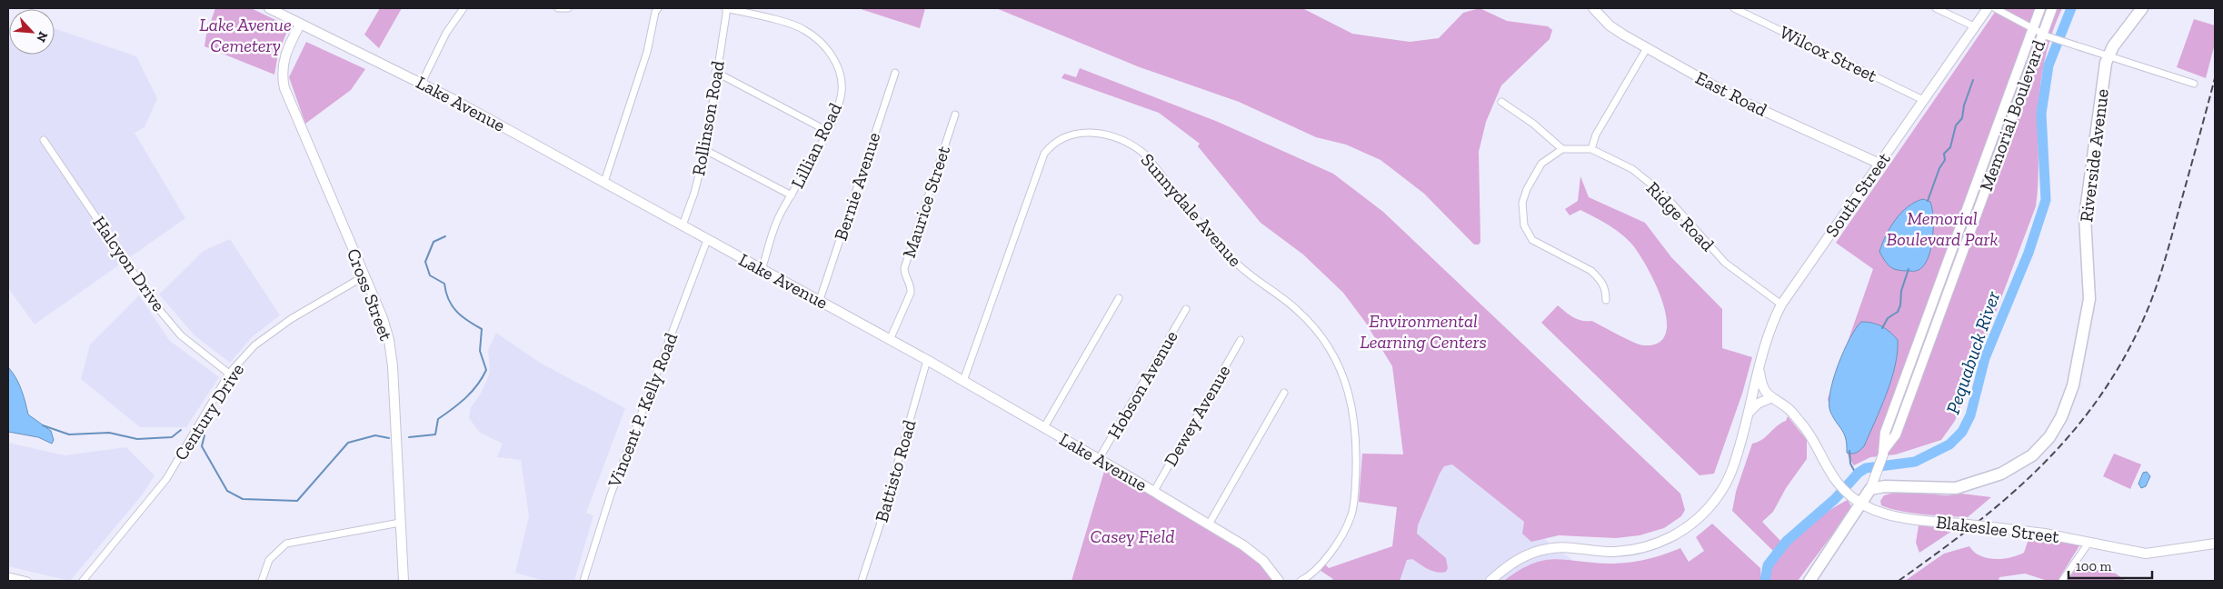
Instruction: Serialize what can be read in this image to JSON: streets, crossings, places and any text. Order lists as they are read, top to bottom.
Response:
{
  "streets": {
    "highway": ["Riverside Avenue"],
    "main road": [
      "East Road",
      "Lake Avenue",
      "Memorial Boulevard",
      "South Street",
      "Cross Street",
      "Blakeslee Street"
    ],
    "street": [
      "Wilcox Street",
      "Rollinson Road",
      "Lillian Road",
      "Bernie Avenue",
      "Maurice Street",
      "Sunnydale Avenue",
      "Ridge Road",
      "Halcyon Drive",
      "Hobson Avenue",
      "Vincent P. Kelly Road",
      "Century Drive",
      "Dewey Avenue",
      "Battisto Road"
    ]
  },
  "crossings": [
    ["Wilcox Street", "South Street"],
    ["East Road", "South Street"],
    ["Lake Avenue", "Rollinson Road"],
    ["Lake Avenue", "Lillian Road"],
    ["Lake Avenue", "Bernie Avenue"],
    ["Lake Avenue", "Maurice Street"],
    ["Lake Avenue", "Sunnydale Avenue"],
    ["Lake Avenue", "Cross Street"],
    ["Lake Avenue", "Hobson Avenue"],
    ["Lake Avenue", "Vincent P. Kelly Road"],
    ["Lake Avenue", "Dewey Avenue"],
    ["Lake Avenue", "Battisto Road"],
    ["Memorial Boulevard", "Riverside Avenue"],
    ["Rollinson Road", "Lillian Road"],
    ["South Street", "Ridge Road"],
    ["Halcyon Drive", "Century Drive"],
    ["Cross Street", "Century Drive"]
  ],
  "water": ["Pequabuck River"],
  "parks": [
    "Lake Avenue Cemetery",
    "Memorial Boulevard Park",
    "Environmental Learning Centers",
    "Casey Field"
  ],
  "scale_bar": "100 m",
  "north": "bottom right"
}
